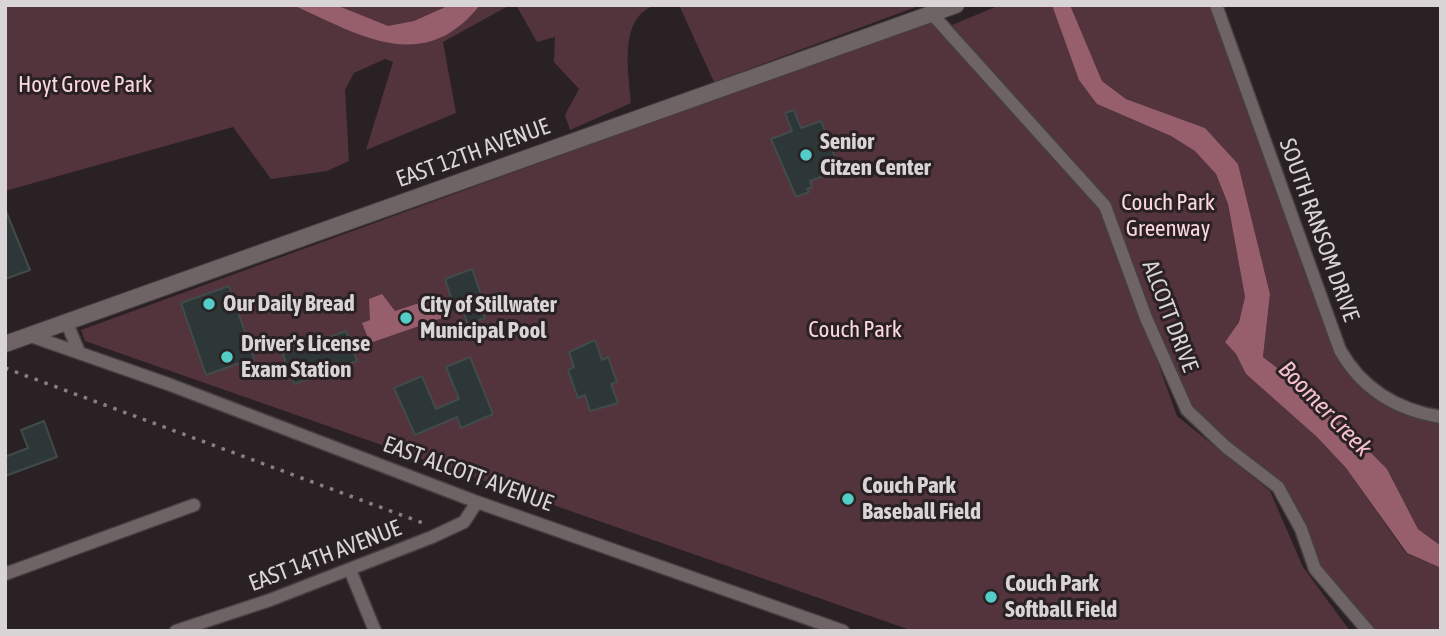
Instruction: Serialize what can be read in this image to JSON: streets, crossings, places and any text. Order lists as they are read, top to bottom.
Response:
{
  "streets": {
    "street": [
      "EAST 12TH AVENUE",
      "SOUTH RANSOM DRIVE",
      "ALCOTT DRIVE",
      "EAST ALCOTT AVENUE",
      "EAST 14TH AVENUE"
    ]
  },
  "crossings": [
    ["EAST 12TH AVENUE", "ALCOTT DRIVE"],
    ["EAST 12TH AVENUE", "EAST ALCOTT AVENUE"],
    ["EAST ALCOTT AVENUE", "EAST 14TH AVENUE"]
  ],
  "water": ["Boomer Creek"],
  "parks": ["Hoyt Grove Park", "Couch Park Greenway", "Couch Park"],
  "places": [
    "Senior Citzen Center",
    "Our Daily Bread",
    "City of Stillwater Municipal Pool",
    "Driver's License Exam Station",
    "Couch Park Baseball Field",
    "Couch Park Softball Field"
  ]
}
